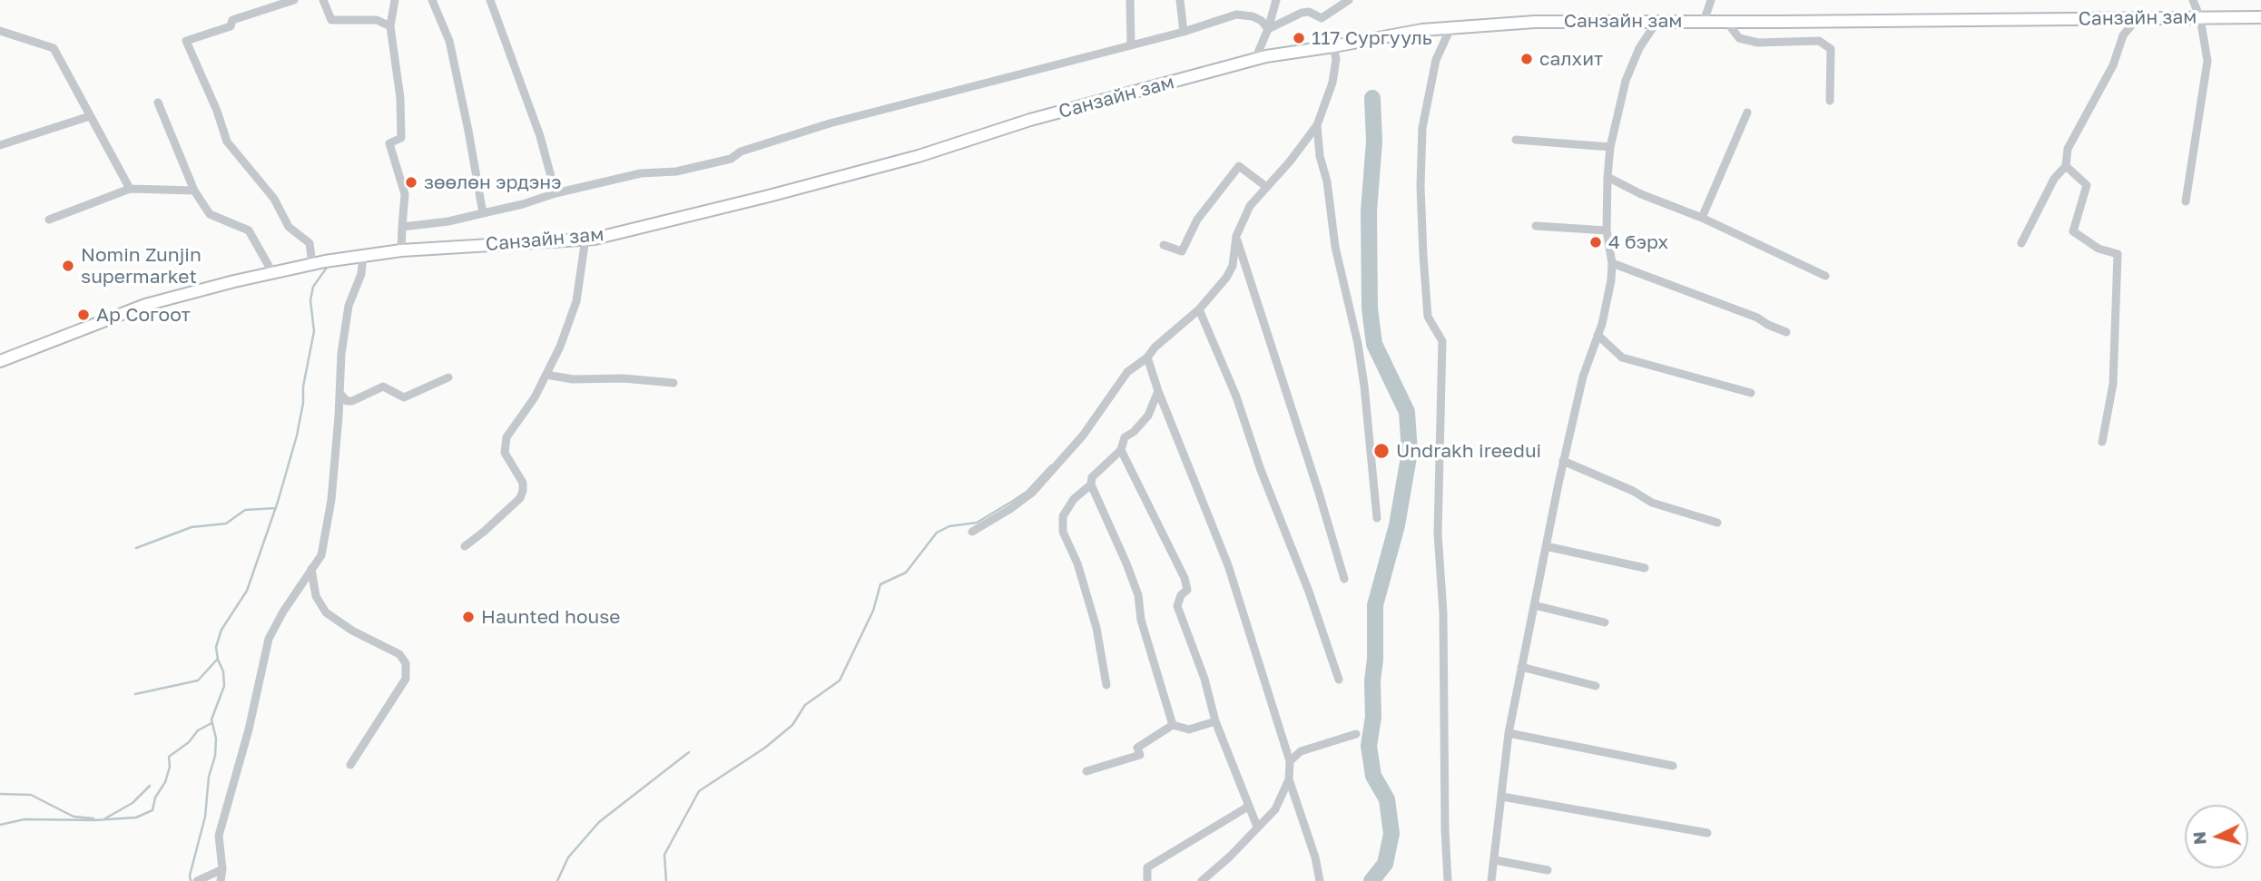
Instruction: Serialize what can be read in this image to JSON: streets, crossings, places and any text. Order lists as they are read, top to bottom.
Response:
{
  "streets": {
    "main road": ["Санзайн зам"]
  },
  "places": [
    "117 Сургууль",
    "салхит",
    "зөөлөн эрдэнэ",
    "4 бэрх",
    "Nomin Zunjin supermarket",
    "Ар Согоот",
    "Undrakh ireedui",
    "Haunted house"
  ],
  "north": "left"
}
